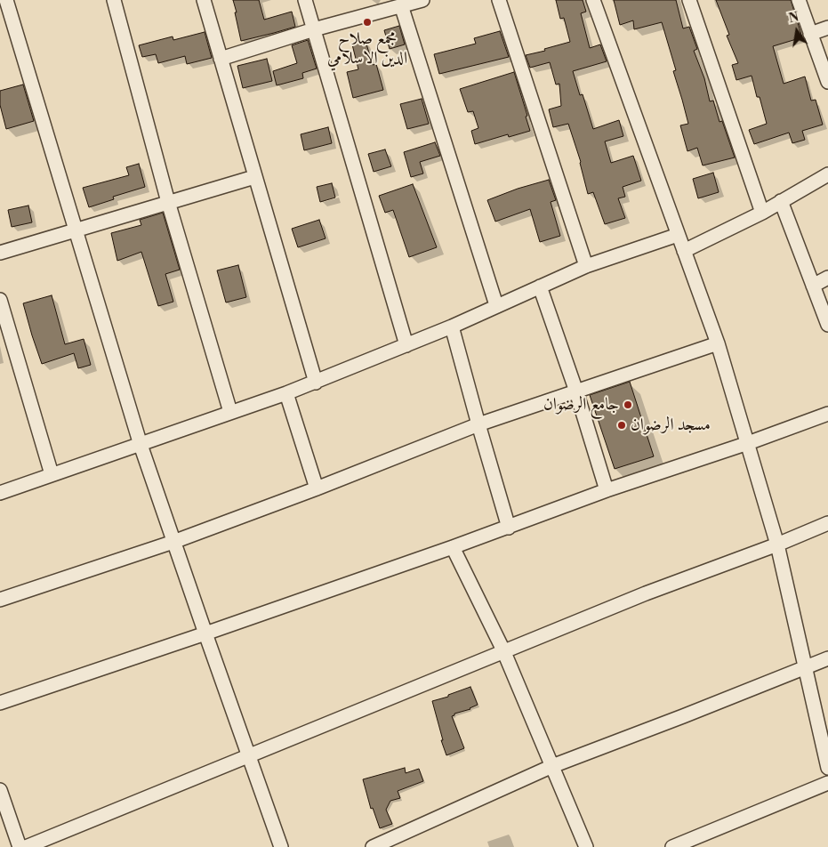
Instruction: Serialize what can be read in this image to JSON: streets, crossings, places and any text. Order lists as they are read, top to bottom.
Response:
{
  "places": ["مجمع صلاح الدين الاسلامي", "جامع الرضوان", "مسجد الرضوان"],
  "north": "top"
}
